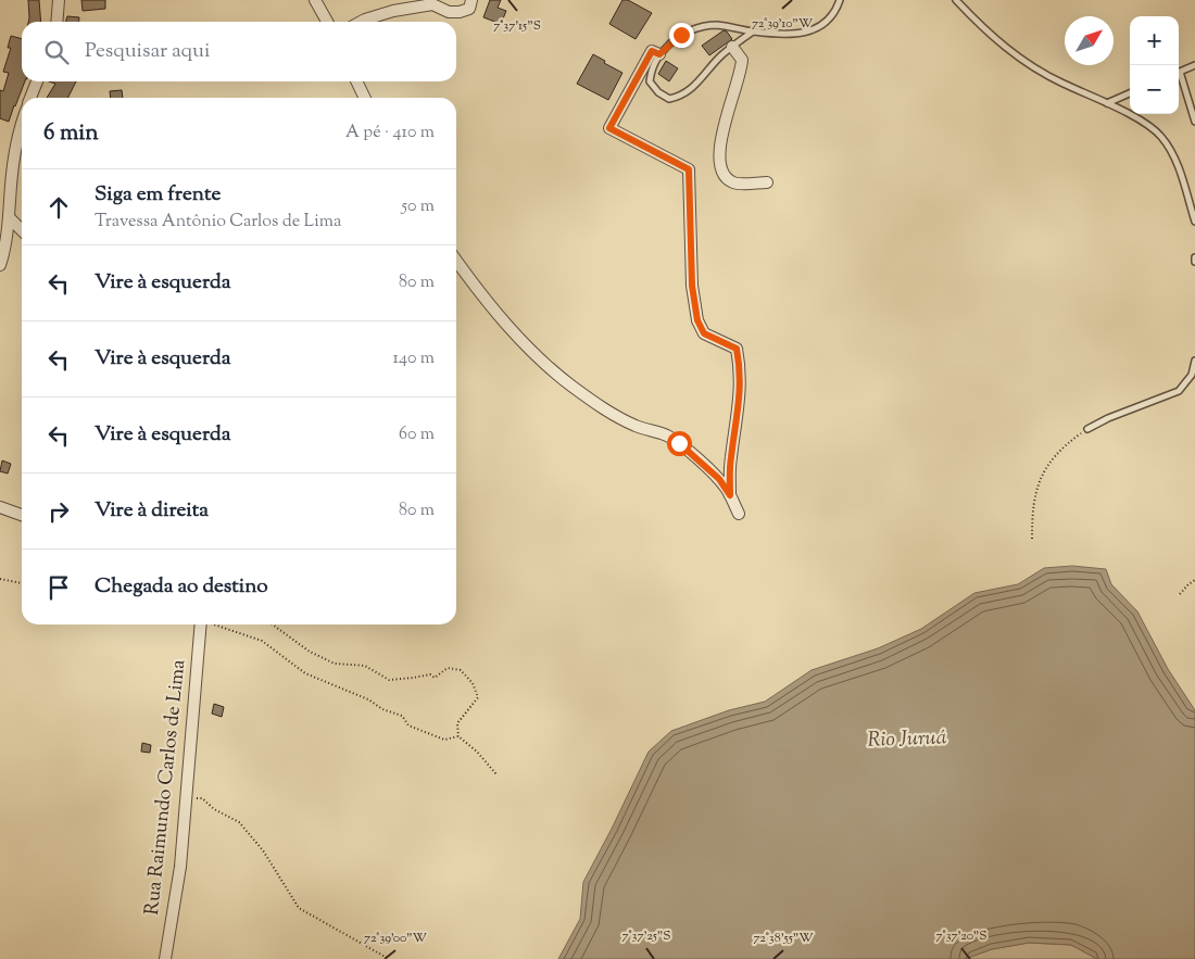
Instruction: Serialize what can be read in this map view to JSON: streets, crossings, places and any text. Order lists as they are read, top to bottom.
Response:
{
  "streets": {
    "street": ["Rua Raimundo Carlos de Lima"]
  },
  "water": ["Rio Juruá"],
  "north": "top right",
  "page": {
    "map_buttons": ["+", "−"],
    "search": "Pesquisar aqui",
    "heading": ["6 min", "A pé · 410 m"],
    "list": [
      ["Siga em frente", "Travessa Antônio Carlos de Lima", "50 m"],
      ["Vire à esquerda", "80 m"],
      ["Vire à esquerda", "140 m"],
      ["Vire à esquerda", "60 m"],
      ["Vire à direita", "80 m"],
      "Chegada ao destino"
    ]
  },
  "coordinates": [
    "72°39'10\"W",
    "7°37'15\"S",
    "7°37'25\"S",
    "7°37'20\"S",
    "72°39'00\"W",
    "72°38'55\"W"
  ]
}
